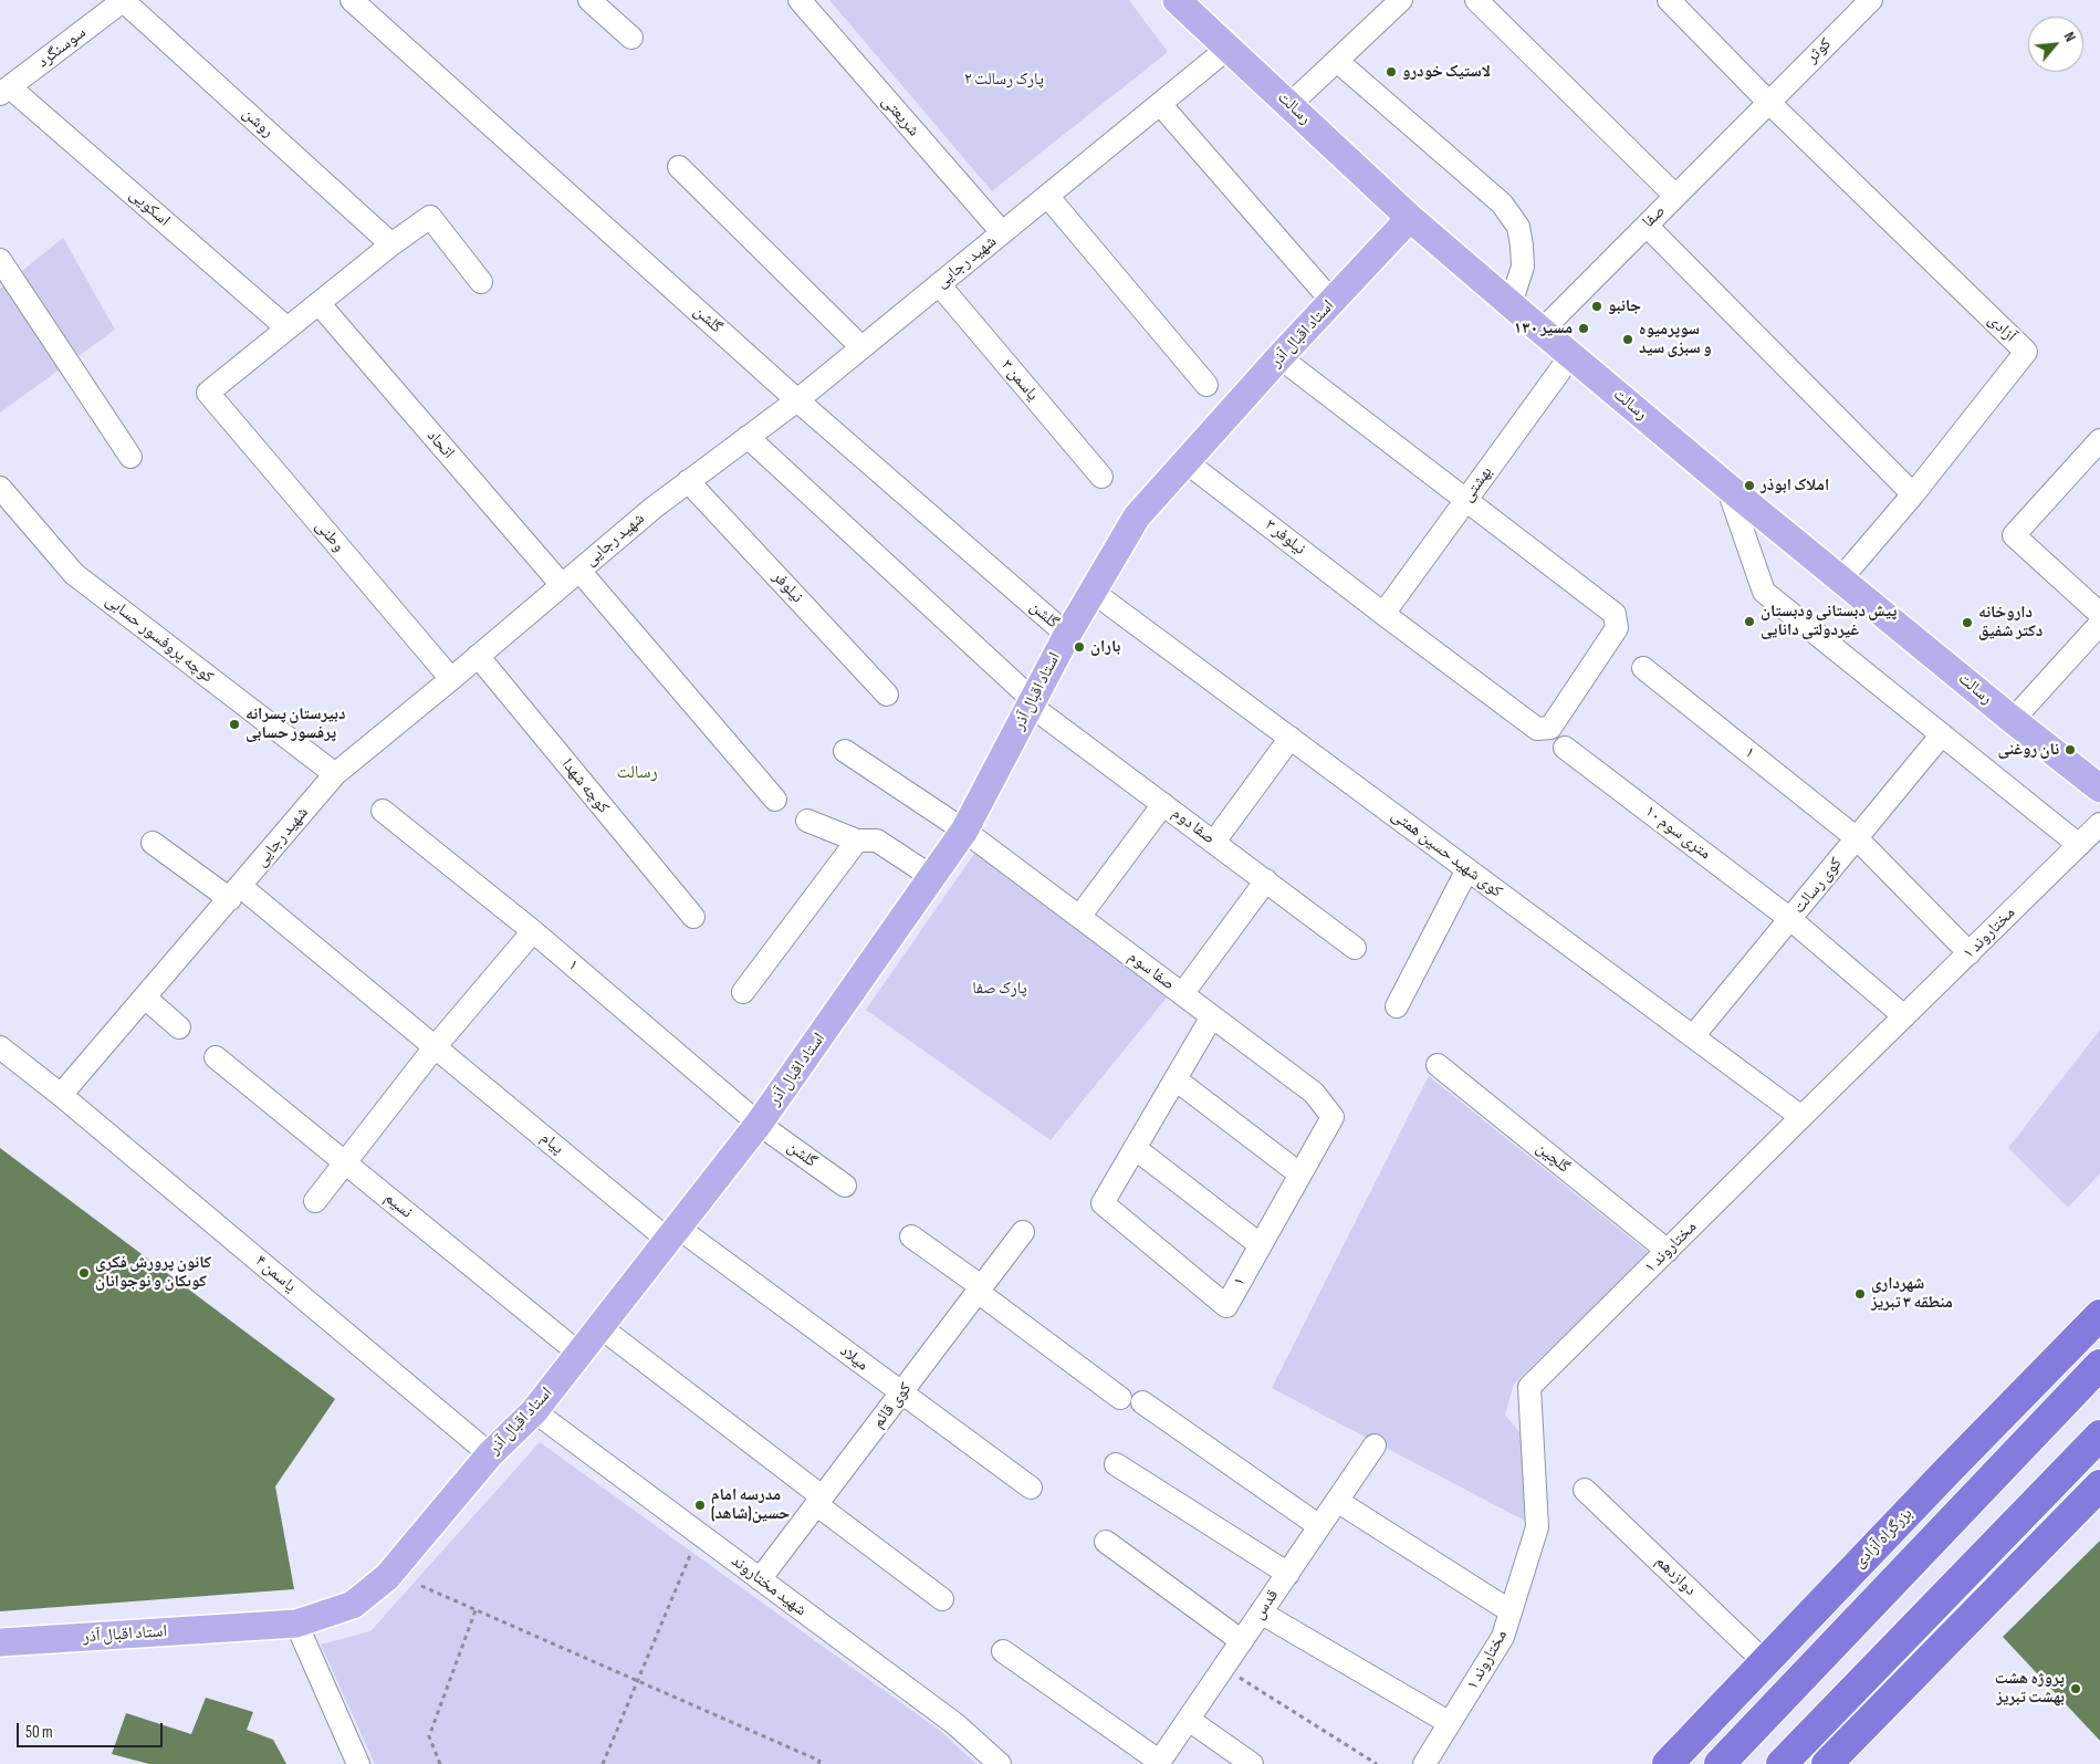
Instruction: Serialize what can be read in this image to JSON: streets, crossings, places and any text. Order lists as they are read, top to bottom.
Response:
{
  "streets": {
    "highway": ["بزرگراه آزادی"],
    "main road": ["رسالت", "استاد اقبال آذر"],
    "street": [
      "سوسنگرد",
      "کوثر",
      "شریعتی",
      "روشن",
      "اسکویی",
      "صفا",
      "شهید رجایی",
      "گلشن",
      "آزادی",
      "یاسمن ۳",
      "اتحاد",
      "بهشتی",
      "وطنی",
      "نیلوفر ۳",
      "نیلوفر",
      "کوچه پروفسور حسابی",
      "۱",
      "کوچه شهدا",
      "صفا دوم",
      "۱۰ متری سوم",
      "کوی شهید حسین همتی",
      "کوی رسالت",
      "مختاروند ۱",
      "صفا سوم",
      "پیام",
      "گلچین",
      "نسیم",
      "یاسمن ۴",
      "میلاد",
      "کوی قائم",
      "دوازدهم",
      "شهید مختاروند",
      "قدس"
    ]
  },
  "crossings": [
    ["سوسنگرد", "روشن"],
    ["سوسنگرد", "اسکویی"],
    ["کوثر", "صفا"],
    ["کوثر", "آزادی"],
    ["رسالت", "صفا"],
    ["رسالت", "شهید رجایی"],
    ["رسالت", "آزادی"],
    ["رسالت", "استاد اقبال آذر"],
    ["رسالت", "بهشتی"],
    ["شریعتی", "شهید رجایی"],
    ["اسکویی", "وطنی"],
    ["صفا", "آزادی"],
    ["شهید رجایی", "گلشن"],
    ["شهید رجایی", "یاسمن ۳"],
    ["شهید رجایی", "اتحاد"],
    ["شهید رجایی", "وطنی"],
    ["شهید رجایی", "نیلوفر"],
    ["شهید رجایی", "کوچه پروفسور حسابی"],
    ["شهید رجایی", "کوچه شهدا"],
    ["شهید رجایی", "صفا دوم"],
    ["شهید رجایی", "پیام"],
    ["شهید رجایی", "یاسمن ۴"],
    ["گلشن", "استاد اقبال آذر"],
    ["گلشن", "۱"],
    ["استاد اقبال آذر", "نیلوفر ۳"],
    ["استاد اقبال آذر", "۱"],
    ["استاد اقبال آذر", "صفا دوم"],
    ["استاد اقبال آذر", "کوی شهید حسین همتی"],
    ["استاد اقبال آذر", "صفا سوم"],
    ["استاد اقبال آذر", "پیام"],
    ["استاد اقبال آذر", "نسیم"],
    ["استاد اقبال آذر", "یاسمن ۴"],
    ["استاد اقبال آذر", "میلاد"],
    ["استاد اقبال آذر", "شهید مختاروند"],
    ["بهشتی", "نیلوفر ۳"],
    ["۱", "کوی رسالت"],
    ["۱", "مختاروند ۱"],
    ["۱", "صفا سوم"],
    ["۱۰ متری سوم", "کوی رسالت"],
    ["۱۰ متری سوم", "مختاروند ۱"],
    ["کوی شهید حسین همتی", "کوی رسالت"],
    ["کوی شهید حسین همتی", "مختاروند ۱"],
    ["مختاروند ۱", "گلچین"],
    ["پیام", "میلاد"],
    ["میلاد", "کوی قائم"],
    ["کوی قائم", "شهید مختاروند"],
    ["بزرگراه آزادی", "دوازدهم"]
  ],
  "districts": ["رسالت"],
  "parks": ["پارک رسالت ۲", "پارک صفا"],
  "places": [
    "لاستیک خودرو",
    "جانبو",
    "مسیر ۱۳۰",
    "سوپرمیوه و سبزی سید",
    "املاک ابوذر",
    "پیش دبستانی ودبستان غیردولتی دانایی",
    "داروخانه دکتر شفیق",
    "باران",
    "دبیرستان پسرانه پرفسور حسابی",
    "نان روغنی",
    "کانون پرورش فکرى کوىکان و نوجوانان",
    "شهرداری منطقه ۳ تبریز",
    "مدرسه امام حسین(شاهد)",
    "پروژه هشت بهشت تبریز"
  ],
  "scale_bar": "50 m",
  "north": "top right"
}
